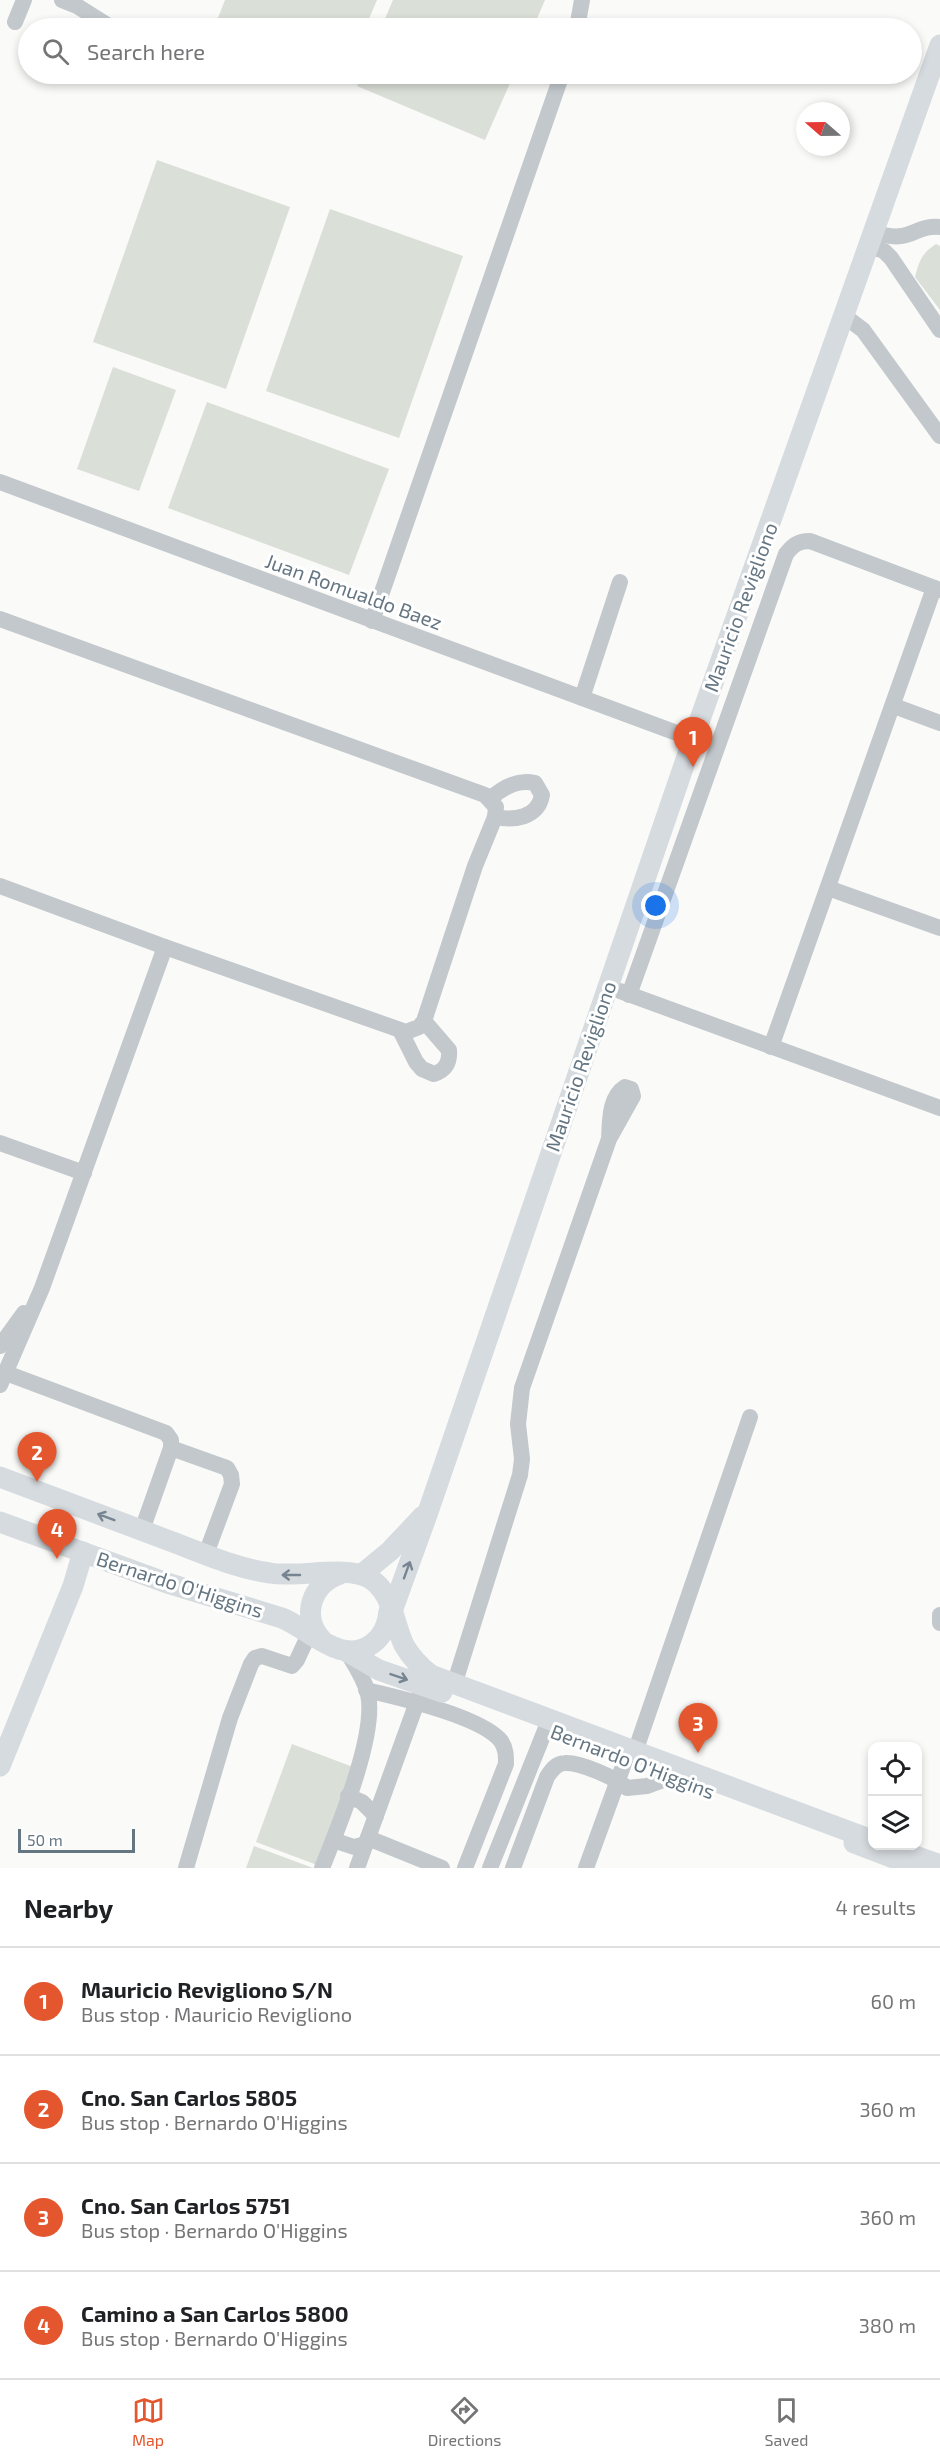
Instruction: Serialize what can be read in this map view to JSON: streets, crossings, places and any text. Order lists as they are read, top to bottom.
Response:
{
  "streets": {
    "main road": ["Mauricio Revigliono", "Bernardo O'Higgins"],
    "street": ["Juan Romualdo Baez"]
  },
  "crossings": [
    ["Juan Romualdo Baez", "Mauricio Revigliono"],
    ["Mauricio Revigliono", "Bernardo O'Higgins"]
  ],
  "scale_bar": "50 m",
  "north": "left",
  "page": {
    "search": "Search here",
    "pins": [
      "1",
      "2",
      "4",
      "3"
    ],
    "scale": "50 m",
    "heading": ["Nearby", "4 results"],
    "list": [
      {
        "mark": "1",
        "name": "Mauricio Revigliono S/N",
        "note": "Bus stop · Mauricio Revigliono",
        "value": "60 m"
      },
      {
        "mark": "2",
        "name": "Cno. San Carlos 5805",
        "note": "Bus stop · Bernardo O'Higgins",
        "value": "360 m"
      },
      {
        "mark": "3",
        "name": "Cno. San Carlos 5751",
        "note": "Bus stop · Bernardo O'Higgins",
        "value": "360 m"
      },
      {
        "mark": "4",
        "name": "Camino a San Carlos 5800",
        "note": "Bus stop · Bernardo O'Higgins",
        "value": "380 m"
      }
    ],
    "nav": ["Map", "Directions", "Saved"]
  }
}
